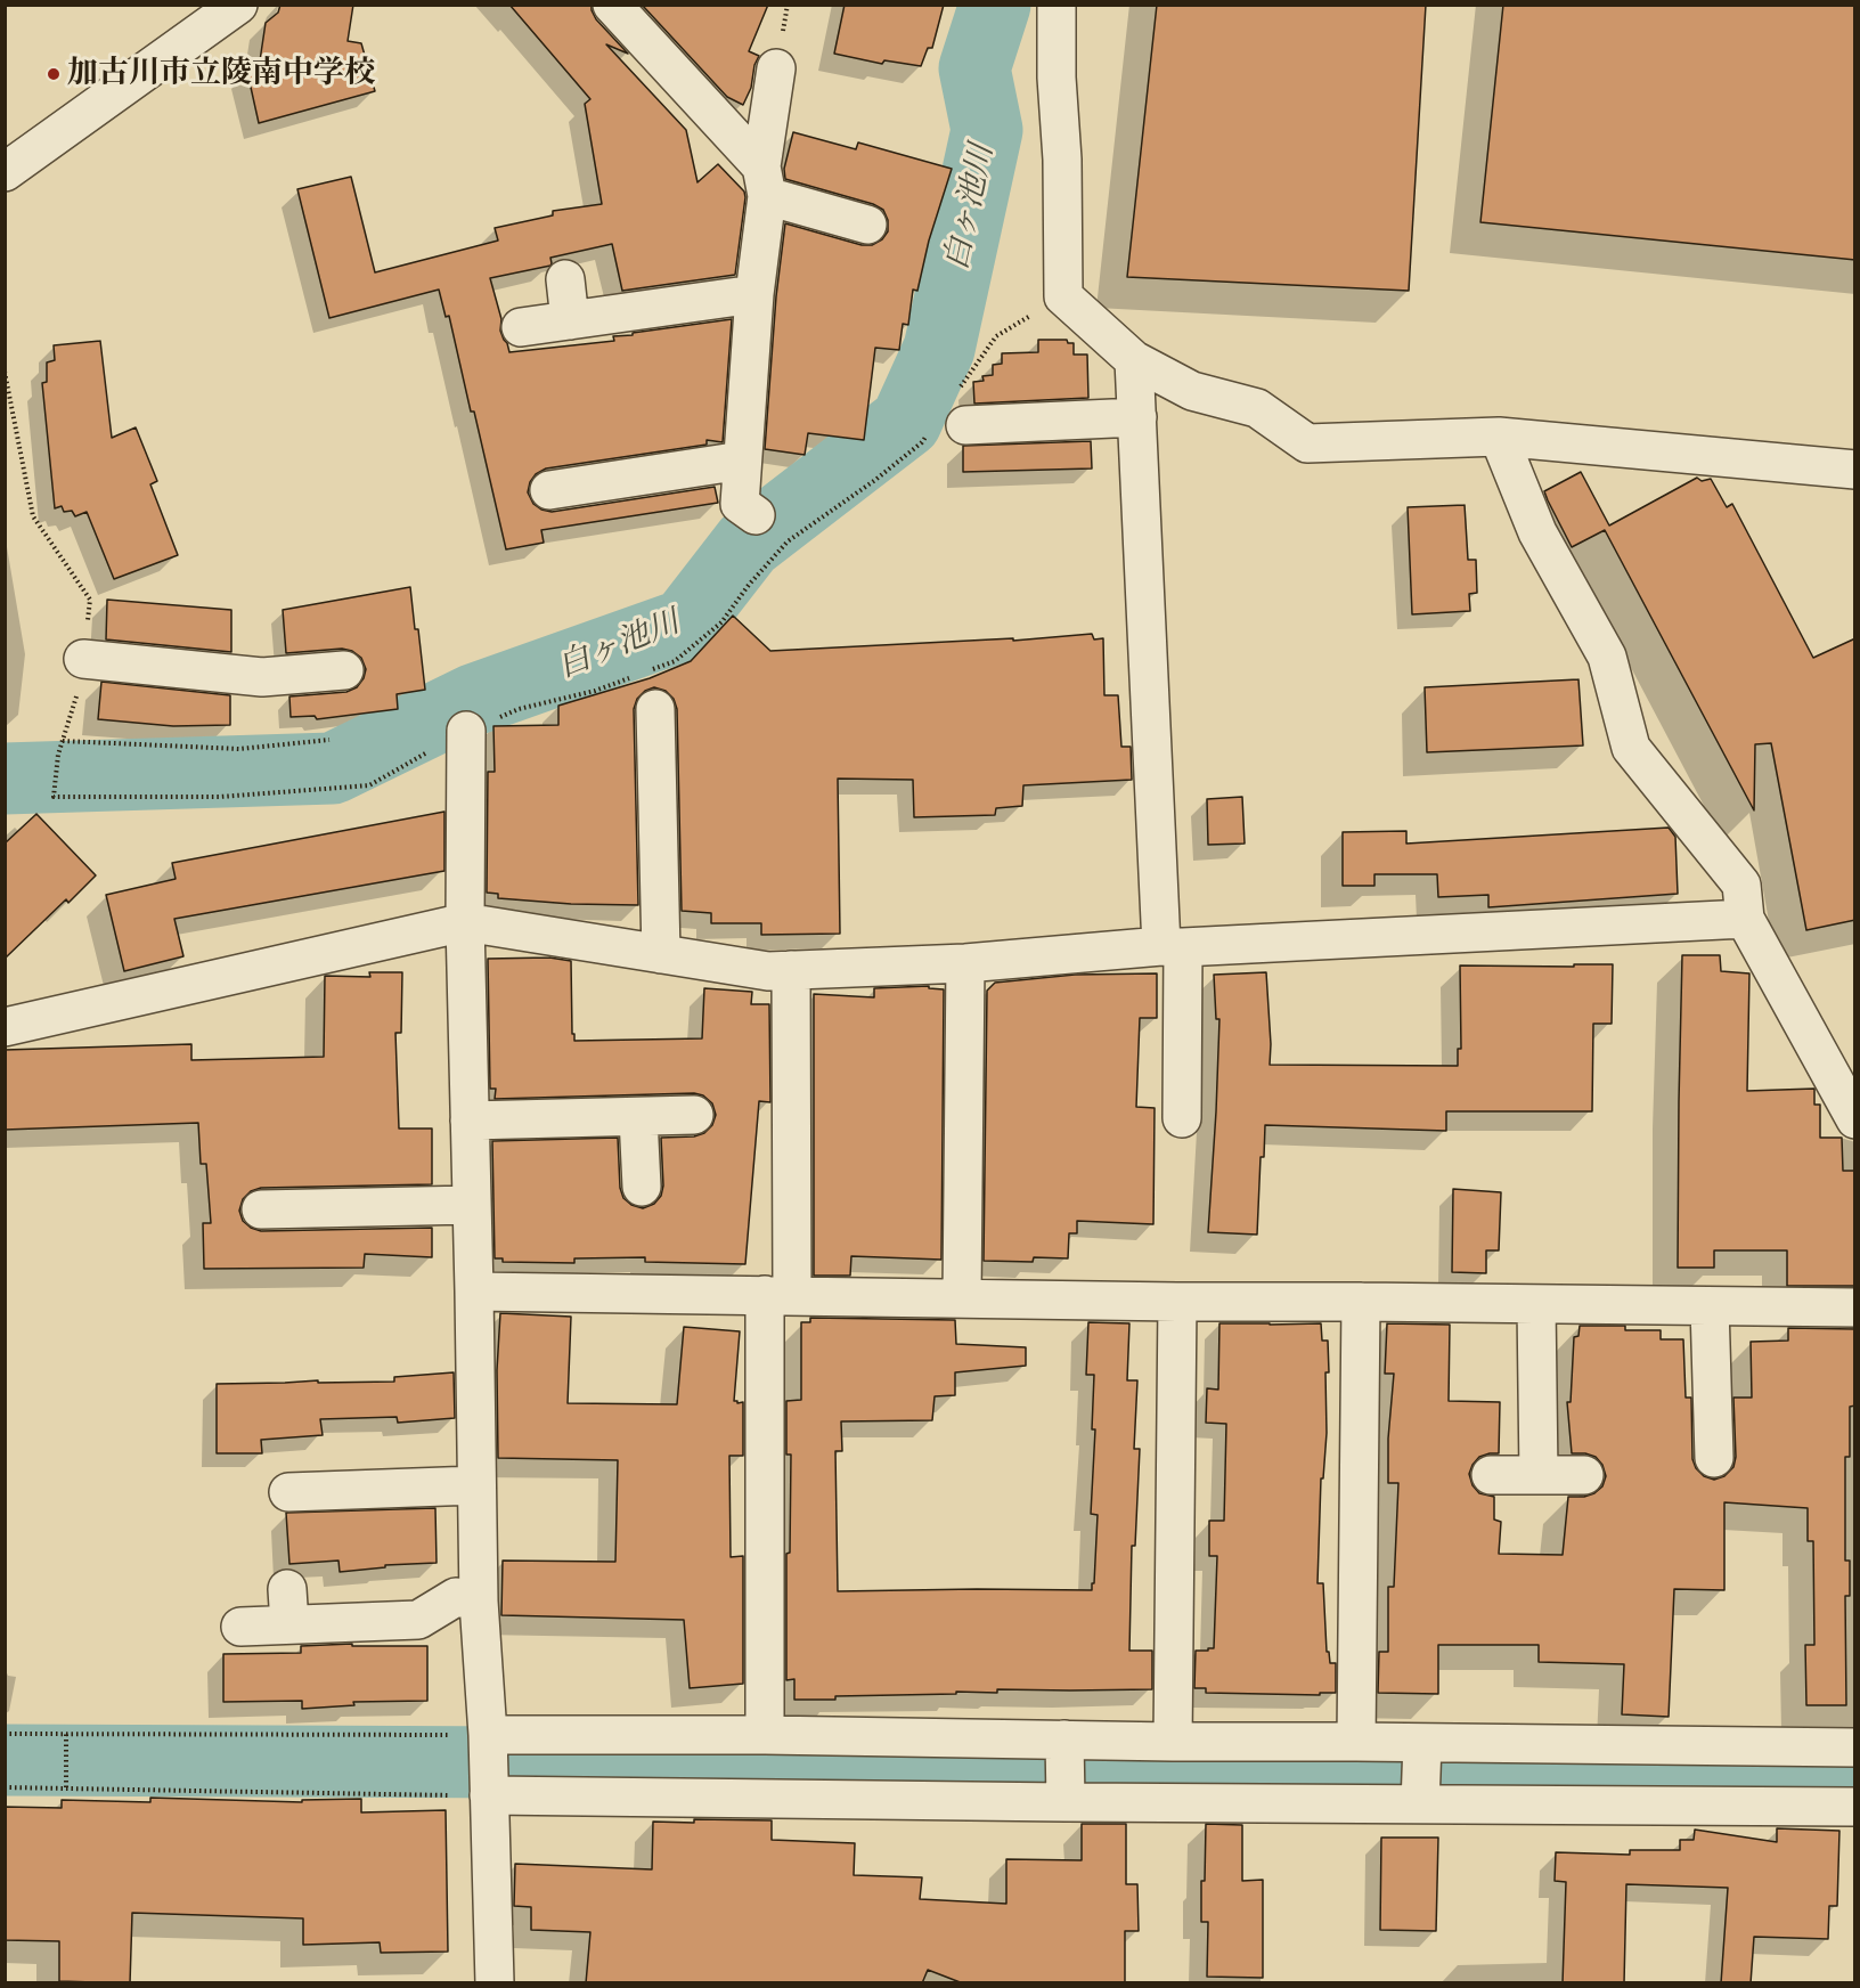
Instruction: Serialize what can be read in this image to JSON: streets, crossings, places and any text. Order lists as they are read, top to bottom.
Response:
{
  "water": ["白ヶ池川"],
  "places": ["加古川市立陵南中学校"]
}
